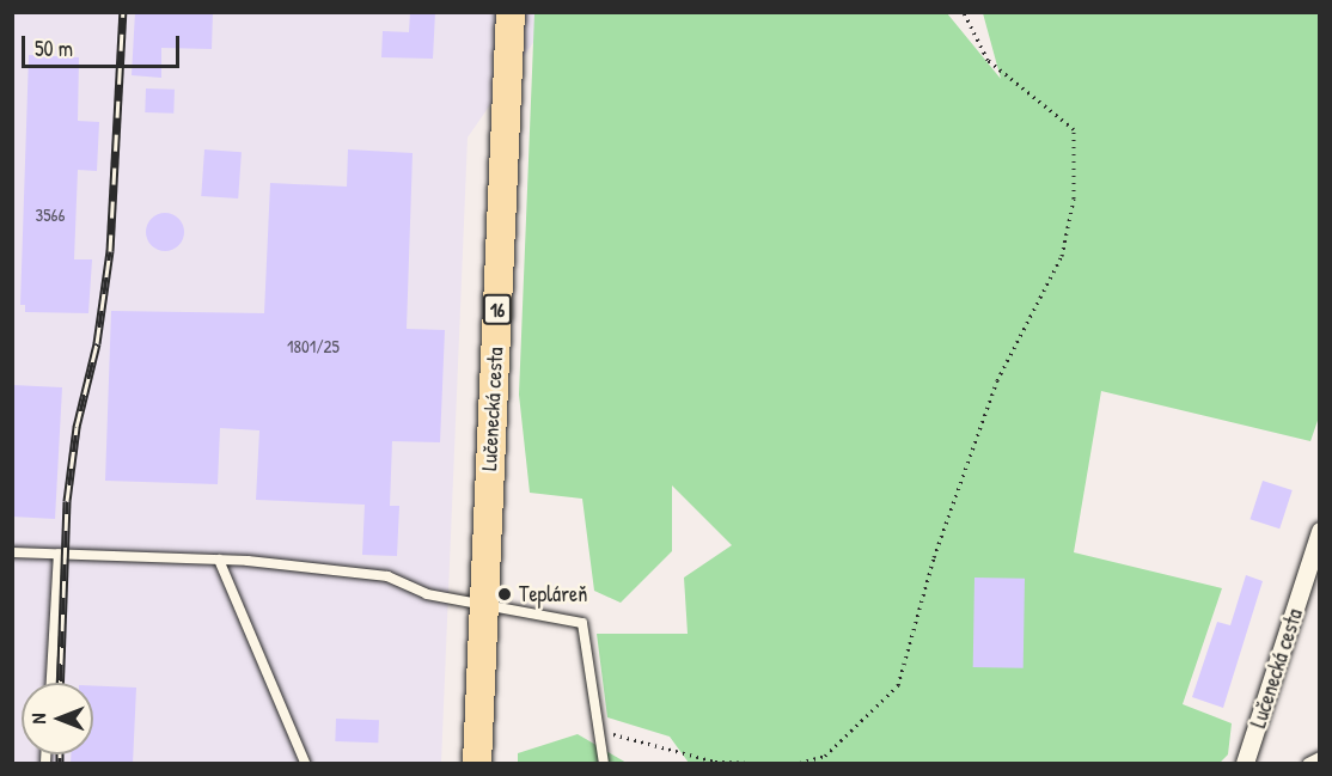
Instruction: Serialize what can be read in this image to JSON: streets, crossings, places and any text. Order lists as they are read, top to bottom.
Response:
{
  "streets": {
    "main road": ["16", "Lučenecká cesta"]
  },
  "places": ["Tepláreň"],
  "house_numbers": ["3566", "1801/25"],
  "scale_bar": "50 m",
  "north": "left"
}
